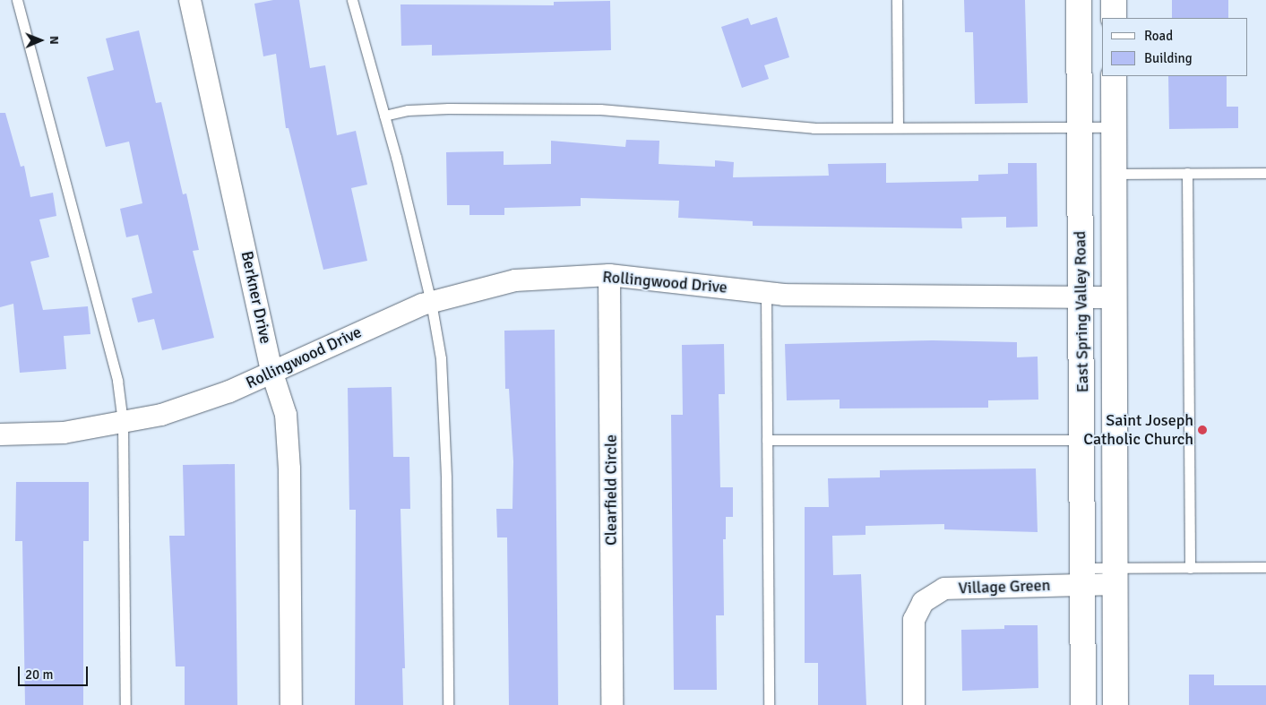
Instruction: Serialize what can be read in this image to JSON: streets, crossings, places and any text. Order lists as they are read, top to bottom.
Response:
{
  "streets": {
    "street": [
      "Rollingwood Drive",
      "Berkner Drive",
      "East Spring Valley Road",
      "Clearfield Circle",
      "Village Green"
    ]
  },
  "crossings": [
    ["Rollingwood Drive", "Berkner Drive"],
    ["Rollingwood Drive", "East Spring Valley Road"],
    ["Rollingwood Drive", "Clearfield Circle"],
    ["East Spring Valley Road", "Village Green"]
  ],
  "places": ["Saint Joseph Catholic Church"],
  "legend": ["Road", "Building"],
  "scale_bar": "20 m",
  "north": "right"
}
